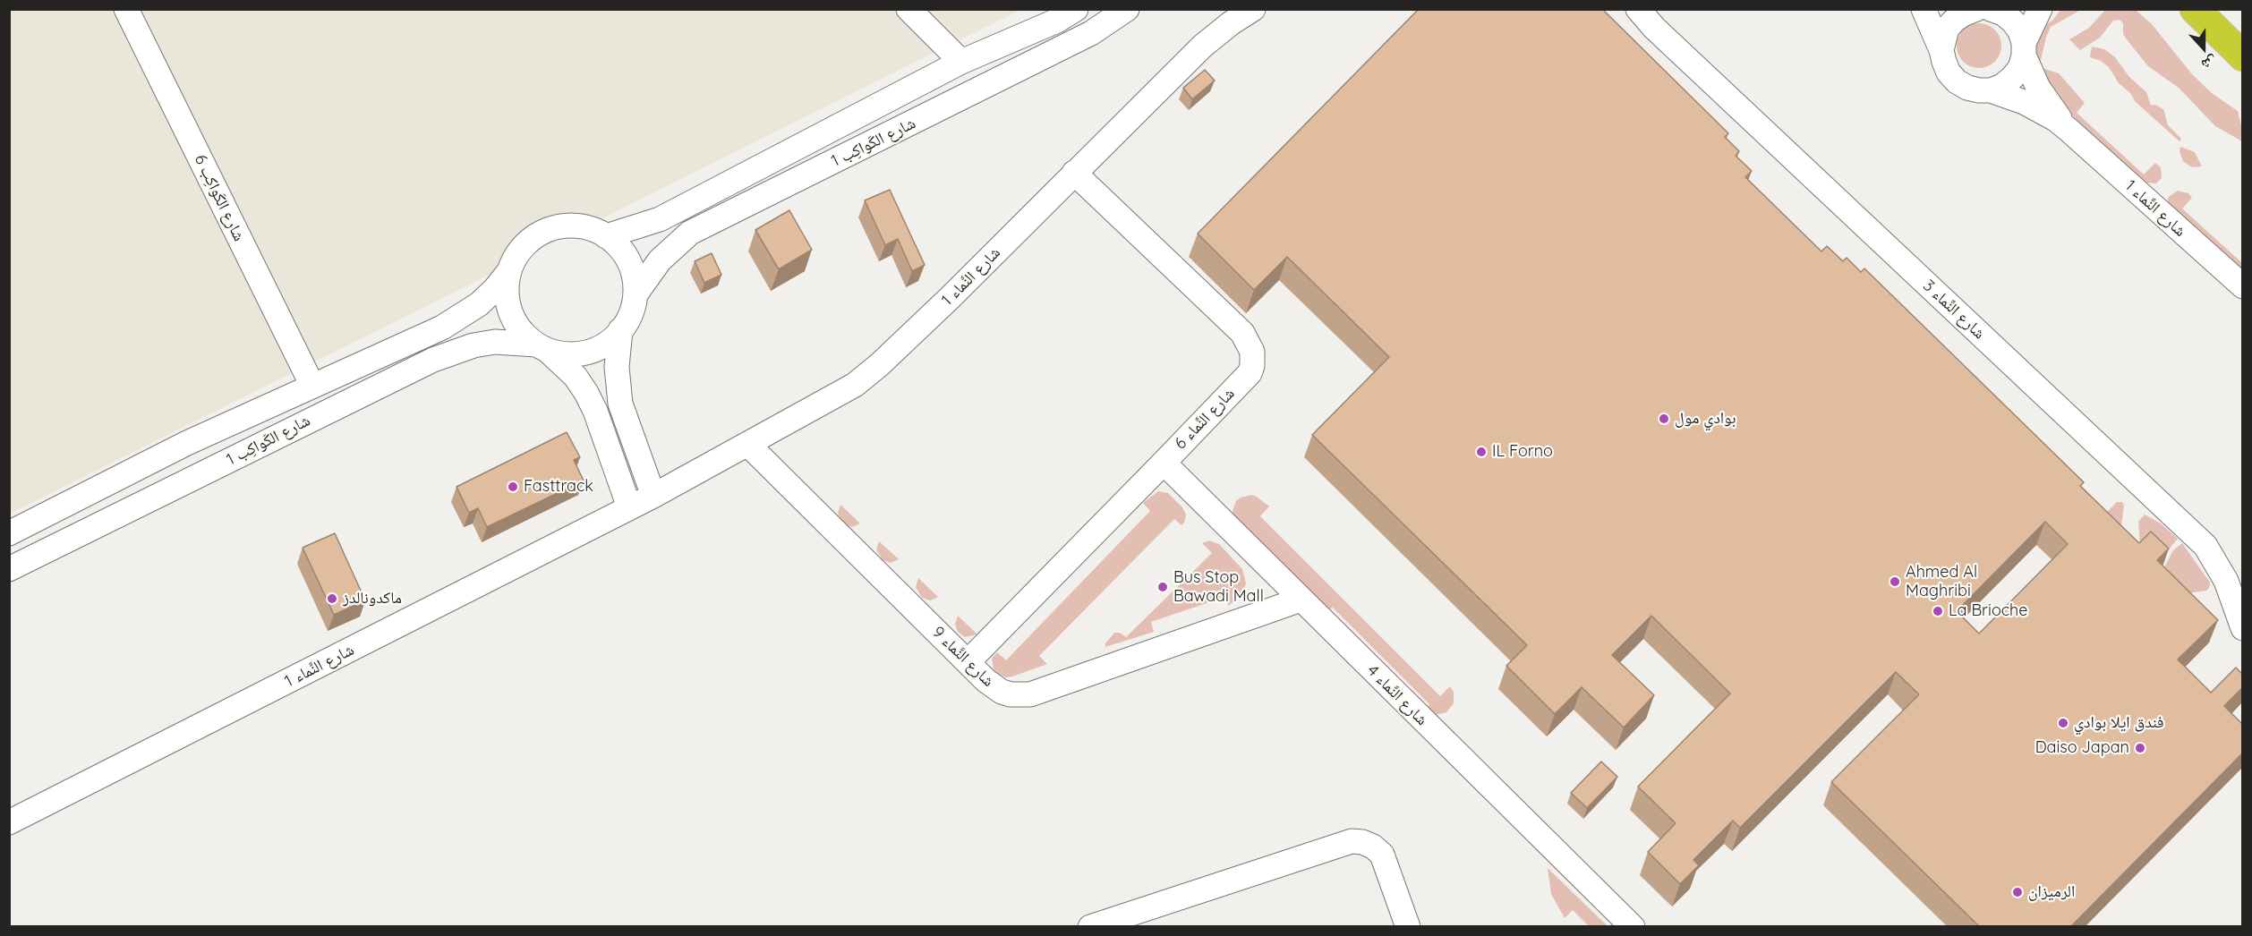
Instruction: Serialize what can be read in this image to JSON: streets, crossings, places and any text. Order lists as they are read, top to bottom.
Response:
{
  "streets": {
    "street": [
      "شارع الكَواكِب 1",
      "شارع الكَواكِب 6",
      "شارع النَّماء 1",
      "شارع النَّماء 3",
      "شارع النَّماء 6",
      "شارع النَّماء 9",
      "شارع النَّماء 4"
    ]
  },
  "crossings": [
    ["شارع الكَواكِب 1", "شارع الكَواكِب 6"],
    ["شارع النَّماء 1", "شارع النَّماء 6"],
    ["شارع النَّماء 1", "شارع النَّماء 9"],
    ["شارع النَّماء 6", "شارع النَّماء 9"],
    ["شارع النَّماء 6", "شارع النَّماء 4"],
    ["شارع النَّماء 9", "شارع النَّماء 4"]
  ],
  "places": [
    "بوادي مول",
    "IL Forno",
    "Fasttrack",
    "Ahmed Al Maghribi",
    "Bus Stop Bawadi Mall",
    "ماكدونالدز",
    "La Brioche",
    "فندق ايلا بوادي",
    "Daiso Japan",
    "الرميزان"
  ],
  "north": "bottom"
}
